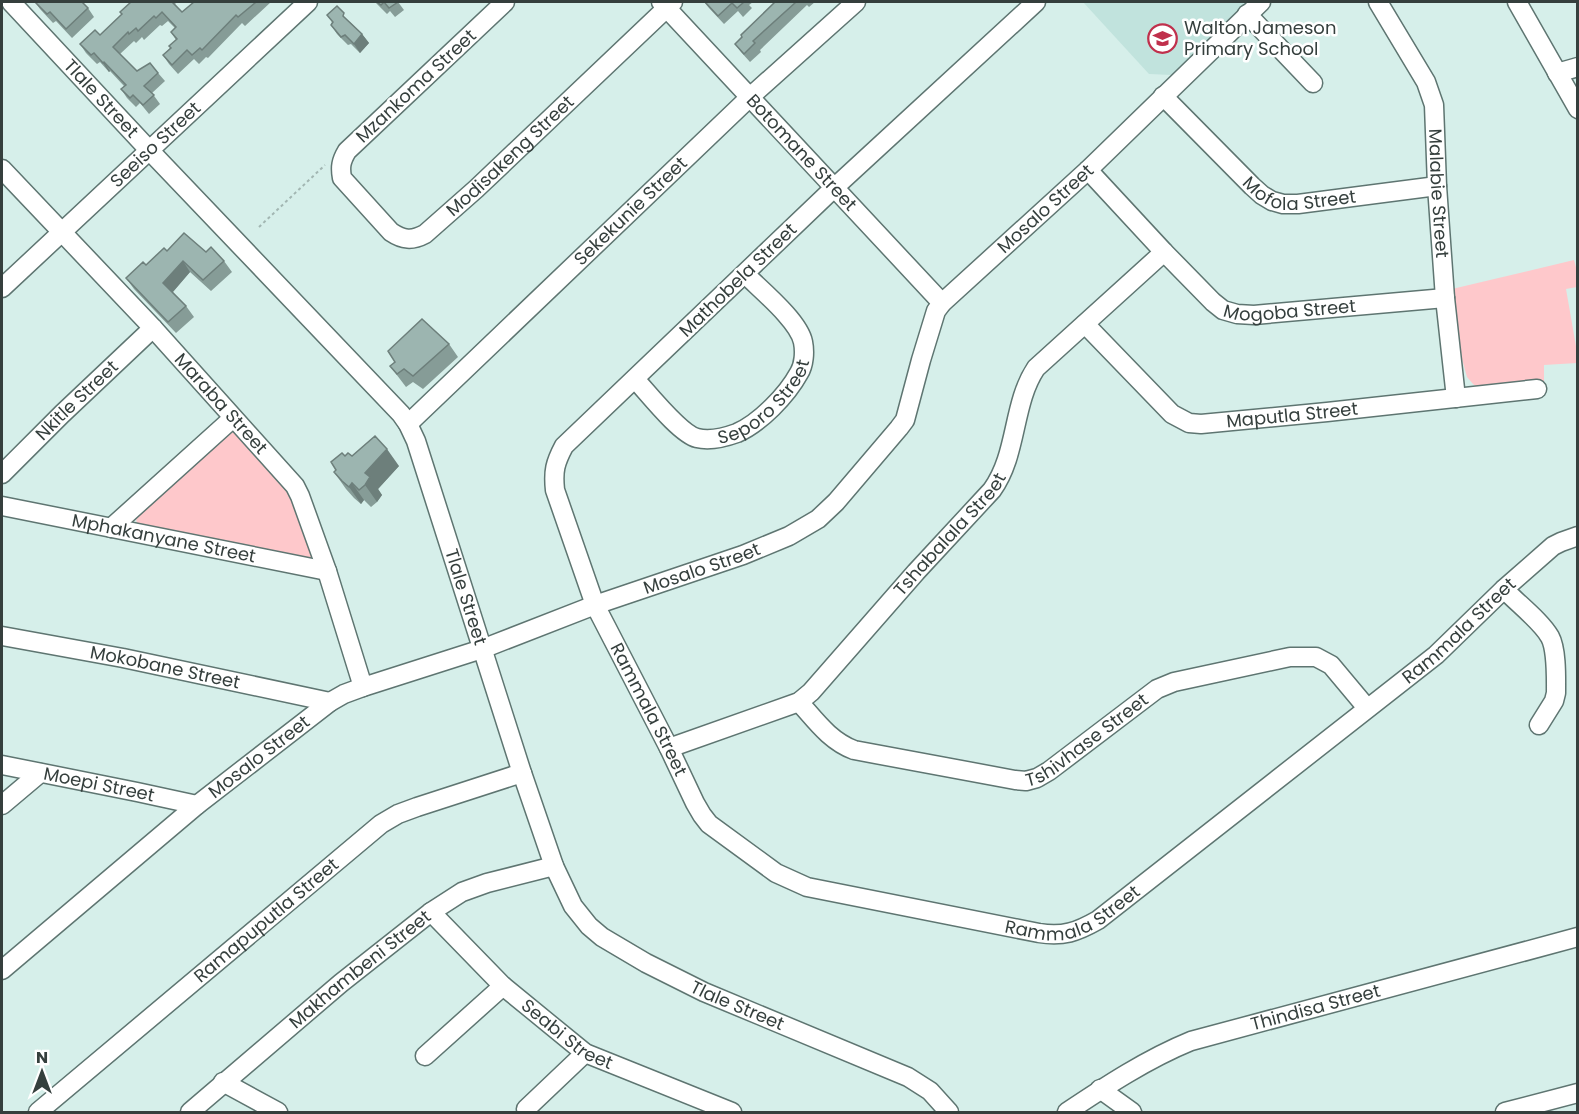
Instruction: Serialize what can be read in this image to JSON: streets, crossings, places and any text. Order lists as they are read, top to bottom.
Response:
{
  "streets": {
    "street": [
      "Mzankoma Street",
      "Tlale Street",
      "Seeiso Street",
      "Botomane Street",
      "Modisakeng Street",
      "Mofola Street",
      "Malabie Street",
      "Mosalo Street",
      "Sekekunie Street",
      "Mathobela Street",
      "Mogoba Street",
      "Seporo Street",
      "Nkitle Street",
      "Maraba Street",
      "Maputla Street",
      "Tshabalala Street",
      "Mphakanyane Street",
      "Rammala Street",
      "Mokobane Street",
      "Tshivhase Street",
      "Moepi Street",
      "Ramapuputla Street",
      "Makhambeni Street",
      "Thindisa Street",
      "Seabi Street"
    ]
  },
  "crossings": [
    ["Mzankoma Street", "Modisakeng Street"],
    ["Tlale Street", "Seeiso Street"],
    ["Tlale Street", "Mosalo Street"],
    ["Tlale Street", "Sekekunie Street"],
    ["Tlale Street", "Ramapuputla Street"],
    ["Tlale Street", "Makhambeni Street"],
    ["Seeiso Street", "Maraba Street"],
    ["Botomane Street", "Modisakeng Street"],
    ["Botomane Street", "Mosalo Street"],
    ["Botomane Street", "Sekekunie Street"],
    ["Botomane Street", "Mathobela Street"],
    ["Mofola Street", "Malabie Street"],
    ["Mofola Street", "Mosalo Street"],
    ["Malabie Street", "Mogoba Street"],
    ["Malabie Street", "Maputla Street"],
    ["Mosalo Street", "Mathobela Street"],
    ["Mosalo Street", "Mogoba Street"],
    ["Mosalo Street", "Maraba Street"],
    ["Mosalo Street", "Rammala Street"],
    ["Mosalo Street", "Mokobane Street"],
    ["Mosalo Street", "Moepi Street"],
    ["Mathobela Street", "Seporo Street"],
    ["Mathobela Street", "Rammala Street"],
    ["Mogoba Street", "Tshabalala Street"],
    ["Nkitle Street", "Maraba Street"],
    ["Maraba Street", "Mphakanyane Street"],
    ["Maputla Street", "Tshabalala Street"],
    ["Tshabalala Street", "Rammala Street"],
    ["Tshabalala Street", "Tshivhase Street"],
    ["Rammala Street", "Tshivhase Street"],
    ["Makhambeni Street", "Seabi Street"]
  ],
  "places": {
    "school or university": ["Walton Jameson Primary School"]
  },
  "north": "top"
}
